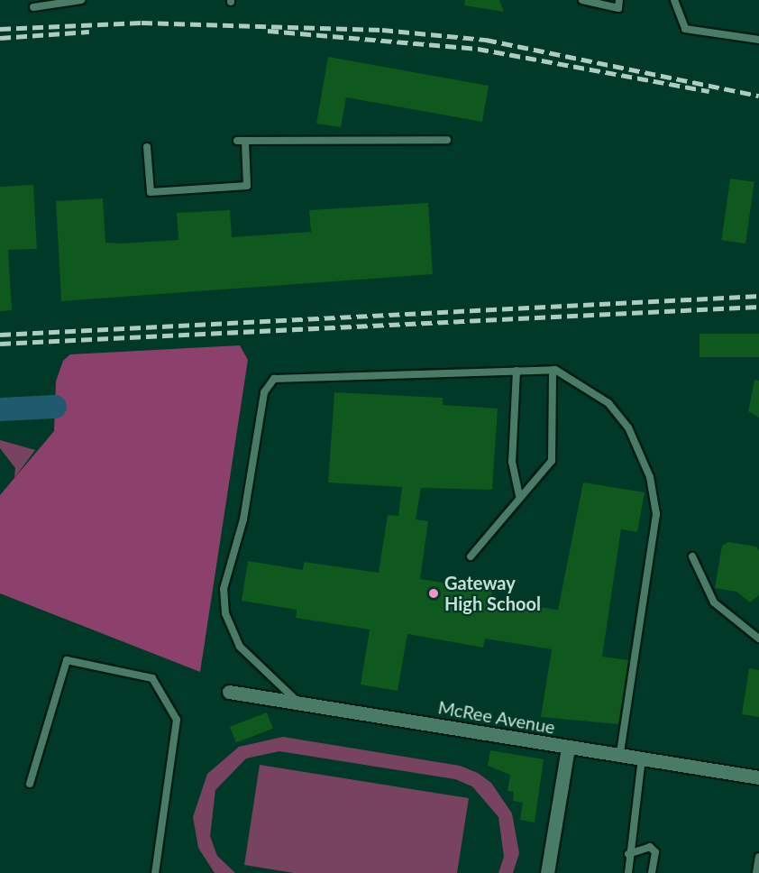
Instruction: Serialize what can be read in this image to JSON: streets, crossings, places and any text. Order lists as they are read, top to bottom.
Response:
{
  "streets": {
    "street": ["McRee Avenue"]
  },
  "places": ["Gateway High School"]
}
